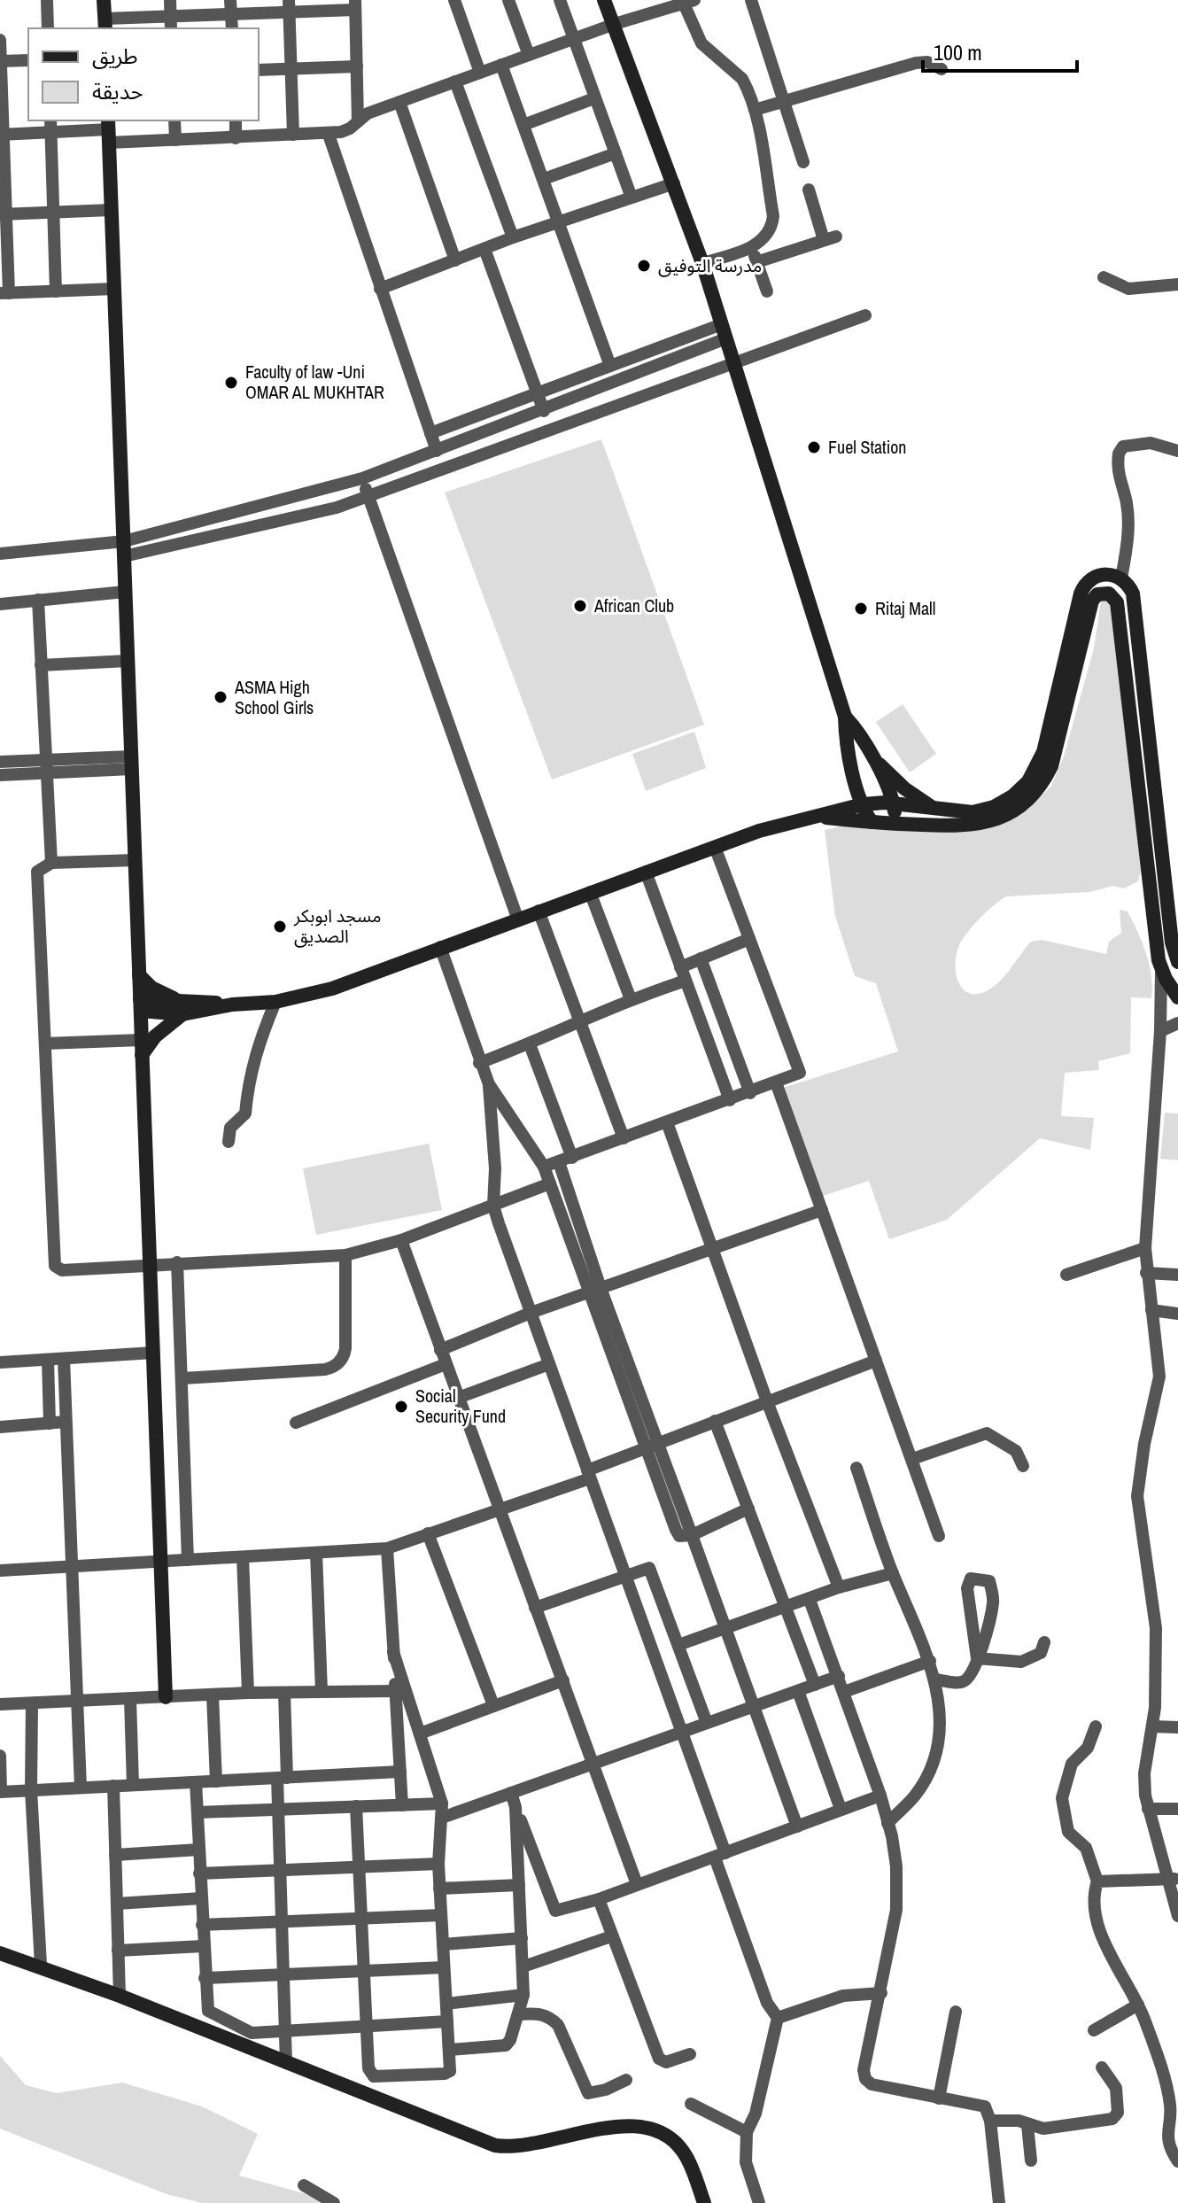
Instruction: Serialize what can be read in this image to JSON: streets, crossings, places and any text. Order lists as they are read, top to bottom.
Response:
{
  "places": [
    "مدرسة التوفيق",
    "Faculty of law -Uni OMAR AL MUKHTAR",
    "Fuel Station",
    "African Club",
    "Ritaj Mall",
    "ASMA High School Girls",
    "مسجد ابوبكر الصديق",
    "Social Security Fund"
  ],
  "legend": ["طريق", "حديقة"],
  "scale_bar": "100 m"
}
